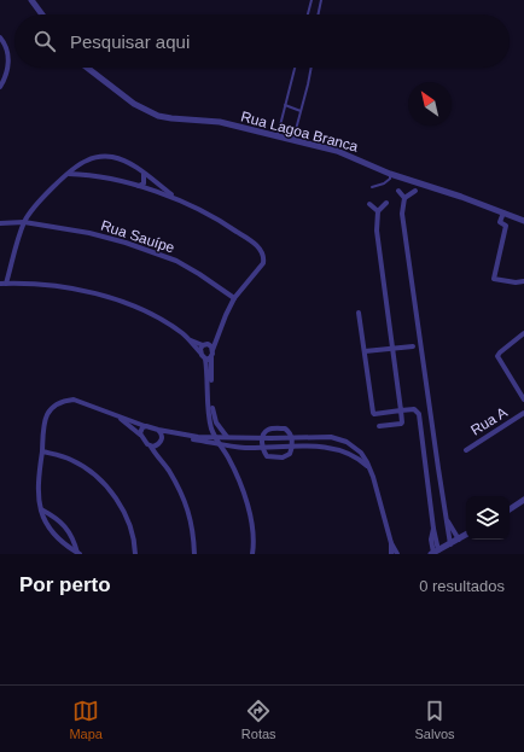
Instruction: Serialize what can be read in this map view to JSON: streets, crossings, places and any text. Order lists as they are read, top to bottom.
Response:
{
  "streets": {
    "street": ["Rua Lagoa Branca", "Rua Sauípe", "Rua A"]
  },
  "north": "top left",
  "page": {
    "search": "Pesquisar aqui",
    "heading": ["Por perto", "0 resultados"],
    "nav": ["Mapa", "Rotas", "Salvos"]
  }
}
